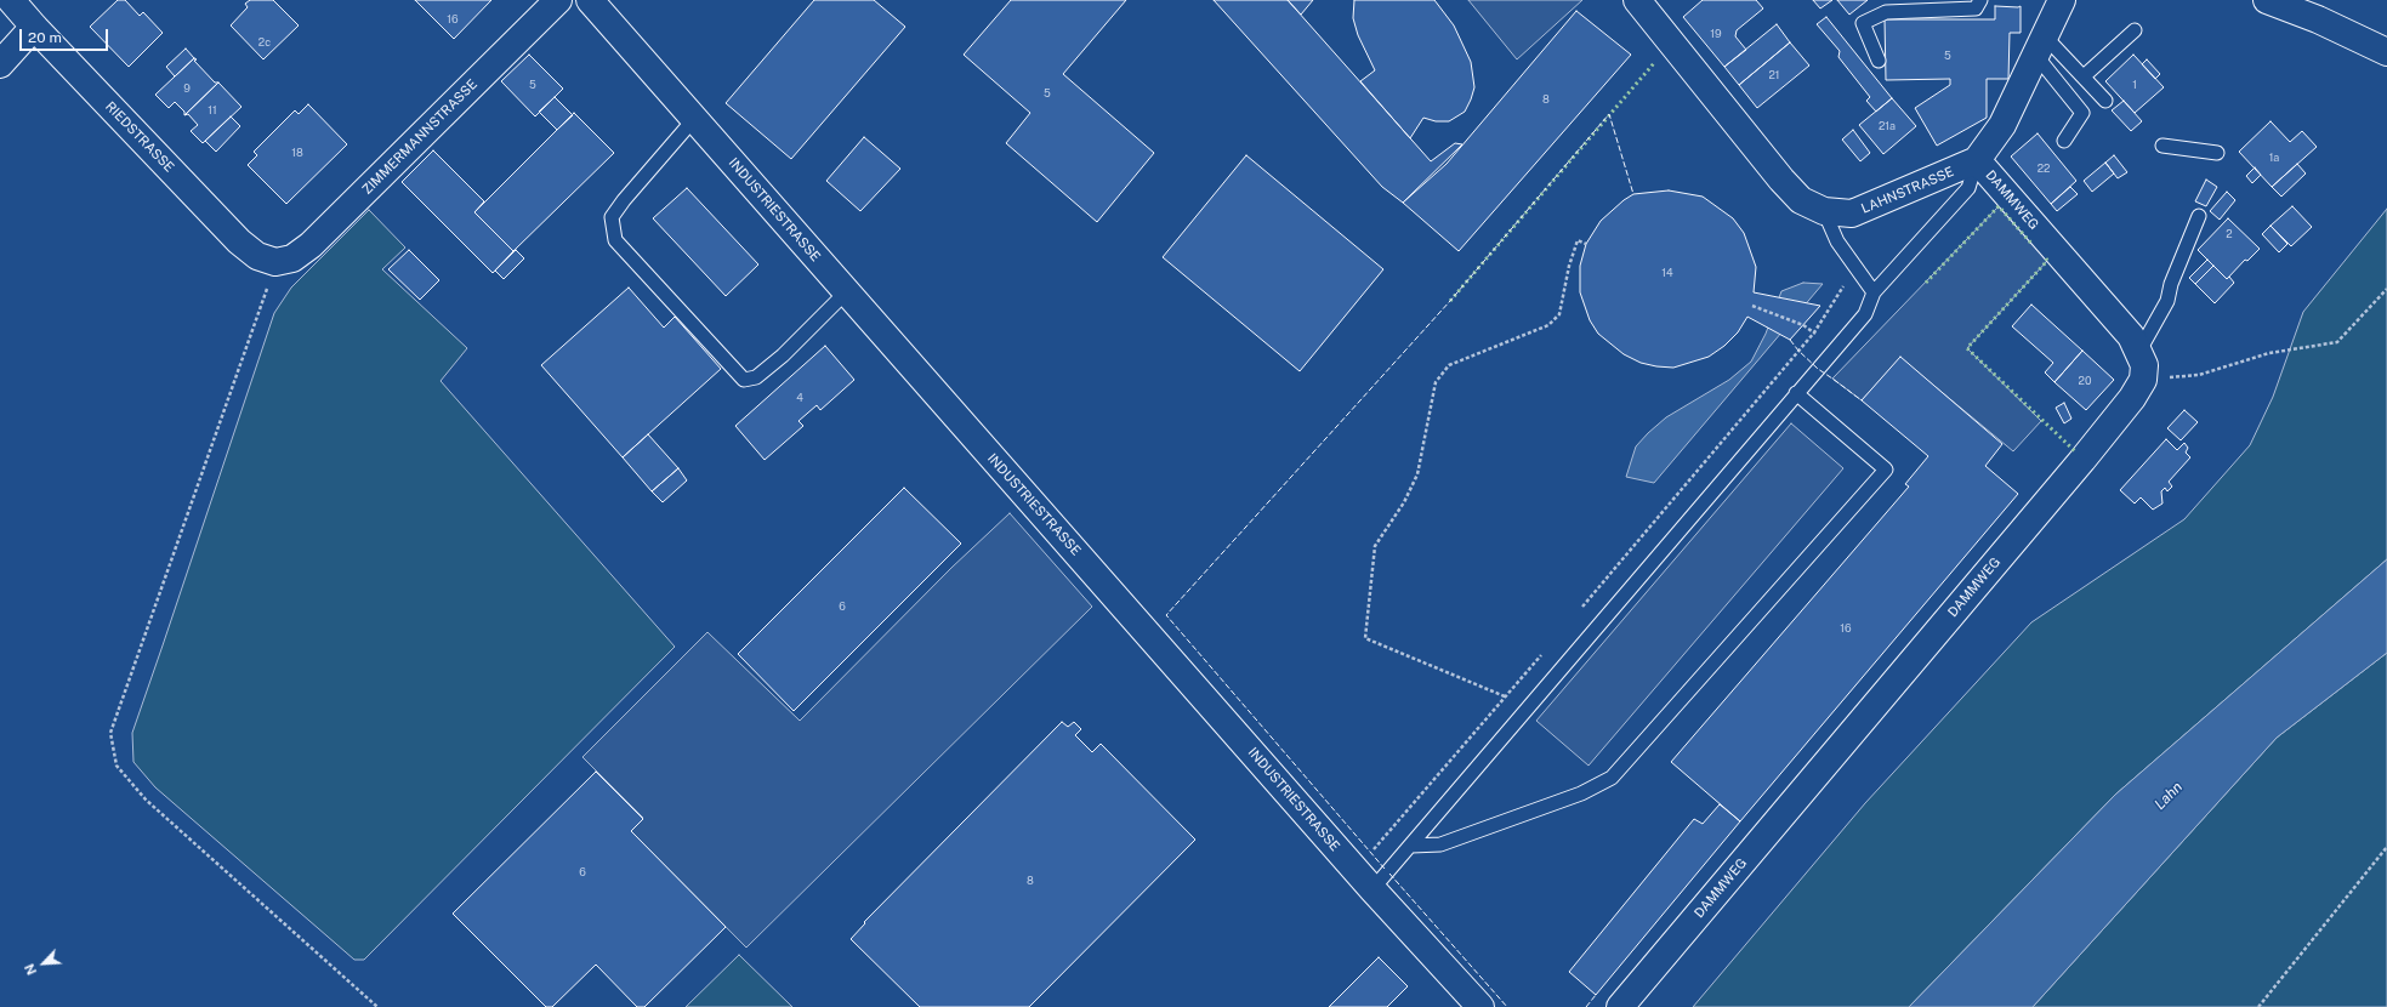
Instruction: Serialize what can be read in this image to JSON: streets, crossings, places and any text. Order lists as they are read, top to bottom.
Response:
{
  "streets": {
    "street": [
      "RIEDSTRASSE",
      "ZIMMERMANNSTRASSE",
      "LAHNSTRASSE",
      "DAMMWEG",
      "INDUSTRIESTRASSE"
    ]
  },
  "crossings": [
    ["RIEDSTRASSE", "ZIMMERMANNSTRASSE"],
    ["LAHNSTRASSE", "DAMMWEG"]
  ],
  "water": ["Lahn"],
  "house_numbers": [
    "16",
    "19",
    "2c",
    "5",
    "21",
    "5",
    "1",
    "9",
    "5",
    "8",
    "11",
    "21a",
    "18",
    "1a",
    "22",
    "2",
    "14",
    "20",
    "4",
    "6",
    "16",
    "6",
    "8"
  ],
  "scale_bar": "20 m",
  "north": "bottom left"
}
